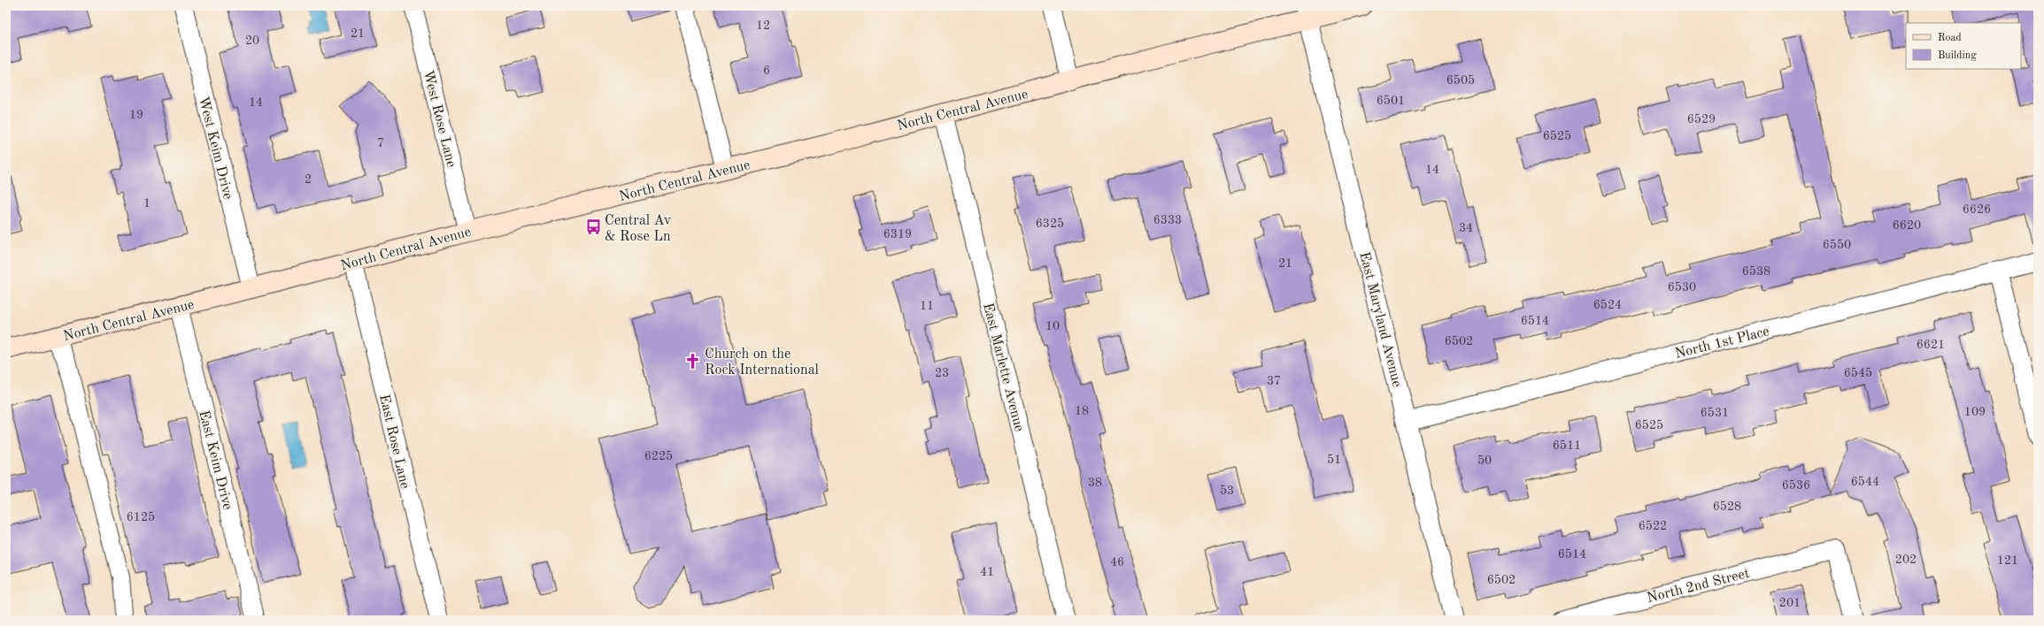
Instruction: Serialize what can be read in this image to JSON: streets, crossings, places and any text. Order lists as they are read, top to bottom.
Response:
{
  "streets": {
    "main road": ["North Central Avenue"],
    "street": [
      "West Rose Lane",
      "West Keim Drive",
      "East Maryland Avenue",
      "North 1st Place",
      "East Marlette Avenue",
      "East Rose Lane",
      "East Keim Drive",
      "North 2nd Street"
    ]
  },
  "crossings": [
    ["North Central Avenue", "West Rose Lane"],
    ["North Central Avenue", "West Keim Drive"],
    ["North Central Avenue", "East Maryland Avenue"],
    ["North Central Avenue", "East Marlette Avenue"],
    ["North Central Avenue", "East Rose Lane"],
    ["North Central Avenue", "East Keim Drive"],
    ["East Maryland Avenue", "North 1st Place"]
  ],
  "places": {
    "bus stop": ["Central Av & Rose Ln"],
    "church": ["Church on the Rock International"]
  },
  "house_numbers": [
    "12",
    "21",
    "20",
    "6",
    "6505",
    "6501",
    "14",
    "19",
    "6529",
    "6525",
    "7",
    "14",
    "2",
    "1",
    "6626",
    "6333",
    "6325",
    "6620",
    "34",
    "6319",
    "6550",
    "21",
    "6538",
    "6530",
    "6524",
    "11",
    "6514",
    "10",
    "6502",
    "6621",
    "23",
    "6545",
    "37",
    "18",
    "109",
    "6531",
    "6525",
    "6511",
    "6225",
    "51",
    "50",
    "6544",
    "38",
    "6536",
    "53",
    "6528",
    "6125",
    "6522",
    "6514",
    "202",
    "121",
    "46",
    "41",
    "6502",
    "201"
  ],
  "legend": ["Road", "Building"]
}
